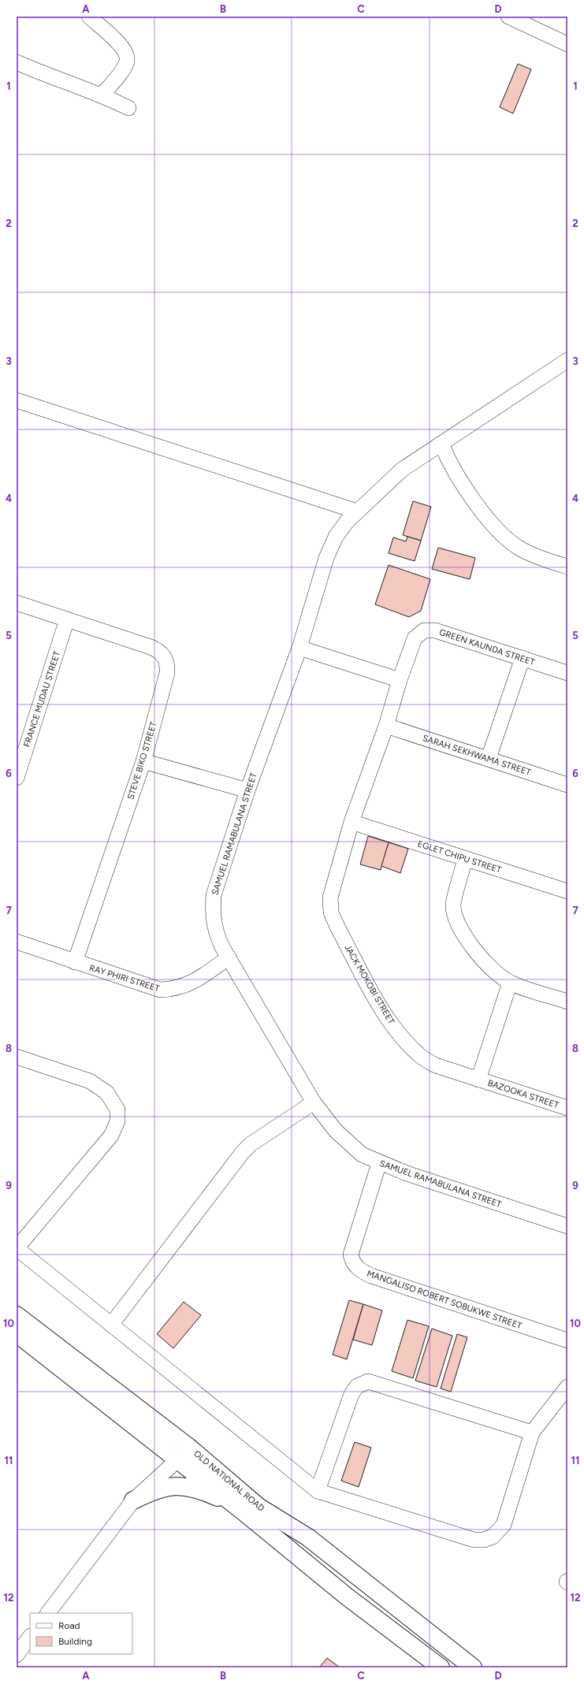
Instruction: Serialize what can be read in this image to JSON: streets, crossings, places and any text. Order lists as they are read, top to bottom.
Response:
{
  "streets": {
    "main road": ["OLD NATIONAL ROAD"],
    "street": [
      "GREEN KAUNDA STREET",
      "FRANCE MUDAU STREET",
      "SARAH SEKHWAMA STREET",
      "STEVE BIKO STREET",
      "SAMUEL RAMABULANA STREET",
      "EGLET CHIPU STREET",
      "RAY PHIRI STREET",
      "JACK MOKOBI STREET",
      "BAZOOKA STREET",
      "MANGALISO ROBERT SOBUKWE STREET"
    ]
  },
  "crossings": [
    ["GREEN KAUNDA STREET", "JACK MOKOBI STREET"],
    ["FRANCE MUDAU STREET", "STEVE BIKO STREET"],
    ["SARAH SEKHWAMA STREET", "JACK MOKOBI STREET"],
    ["STEVE BIKO STREET", "RAY PHIRI STREET"],
    ["SAMUEL RAMABULANA STREET", "RAY PHIRI STREET"],
    ["SAMUEL RAMABULANA STREET", "MANGALISO ROBERT SOBUKWE STREET"],
    ["EGLET CHIPU STREET", "JACK MOKOBI STREET"],
    ["JACK MOKOBI STREET", "BAZOOKA STREET"]
  ],
  "legend": ["Road", "Building"],
  "grid": {
    "columns": [
      "A",
      "B",
      "C",
      "D"
    ],
    "rows": [
      "1",
      "2",
      "3",
      "4",
      "5",
      "6",
      "7",
      "8",
      "9",
      "10",
      "11",
      "12"
    ]
  }
}
